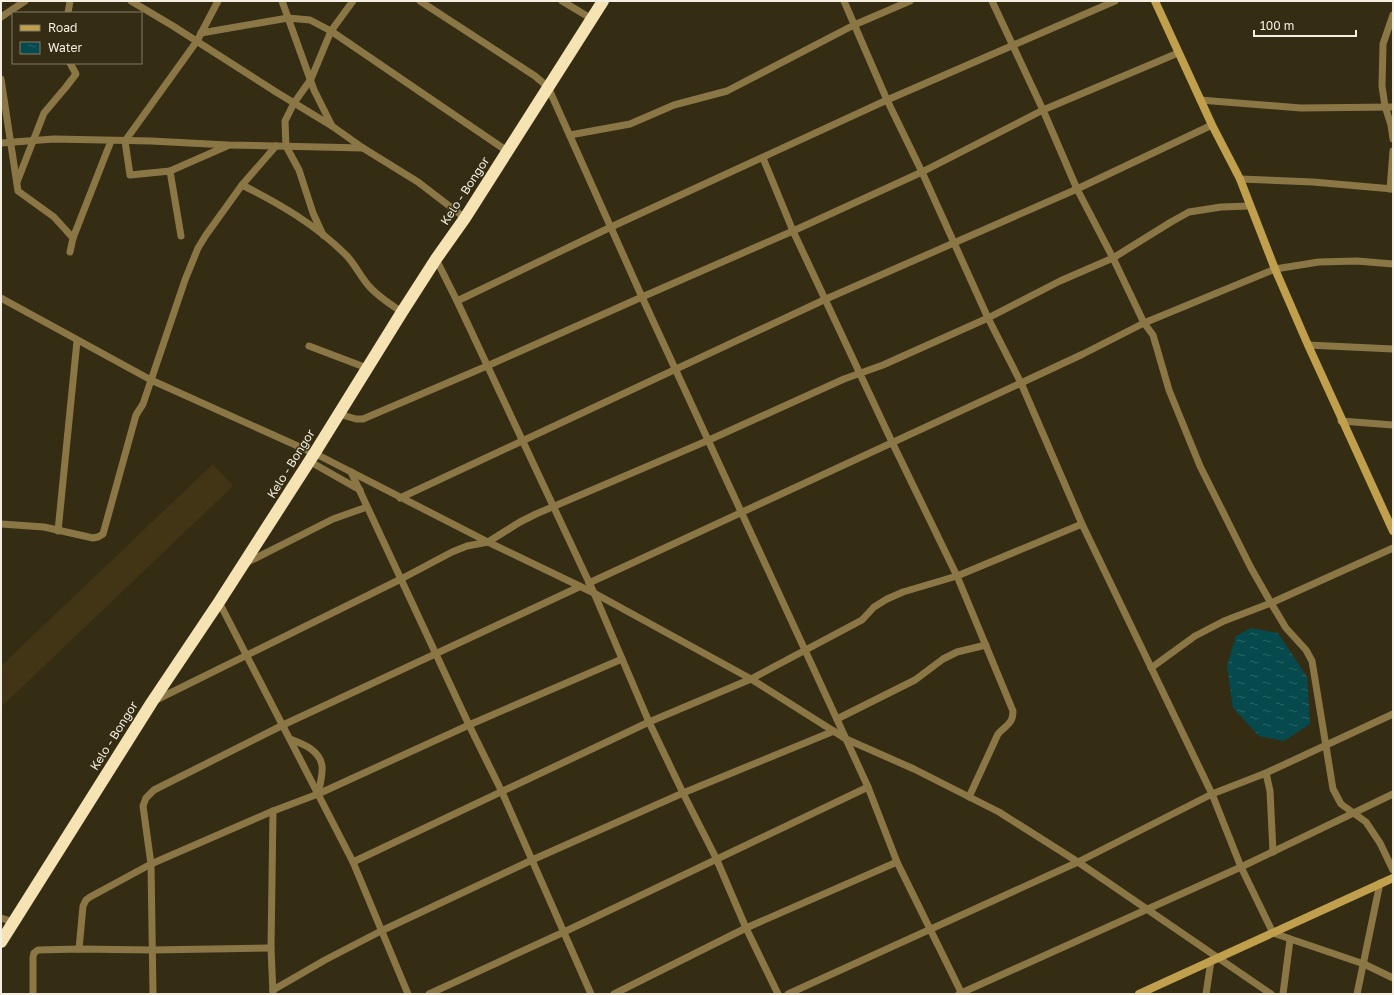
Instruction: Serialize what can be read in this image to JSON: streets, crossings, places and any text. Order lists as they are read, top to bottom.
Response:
{
  "streets": {
    "highway": ["Kelo - Bongor"]
  },
  "legend": ["Road", "Water"],
  "scale_bar": "100 m"
}
